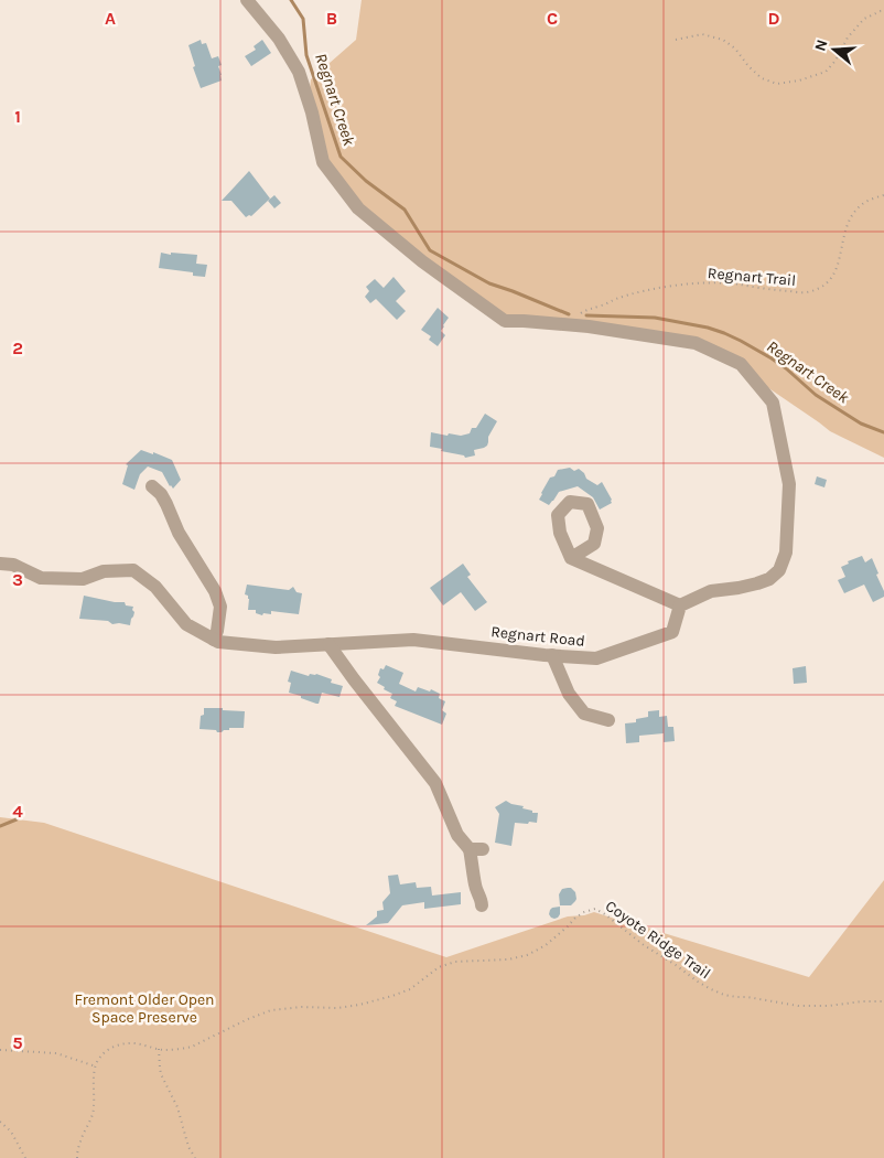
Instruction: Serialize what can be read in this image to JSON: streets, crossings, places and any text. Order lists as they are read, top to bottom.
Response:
{
  "streets": {
    "street": ["Regnart Road"],
    "path": ["Regnart Trail", "Coyote Ridge Trail"]
  },
  "water": ["Regnart Creek"],
  "parks": ["Fremont Older Open Space Preserve"],
  "north": "left",
  "grid": {
    "columns": [
      "A",
      "B",
      "C",
      "D"
    ],
    "rows": [
      "1",
      "2",
      "3",
      "4",
      "5"
    ]
  }
}
